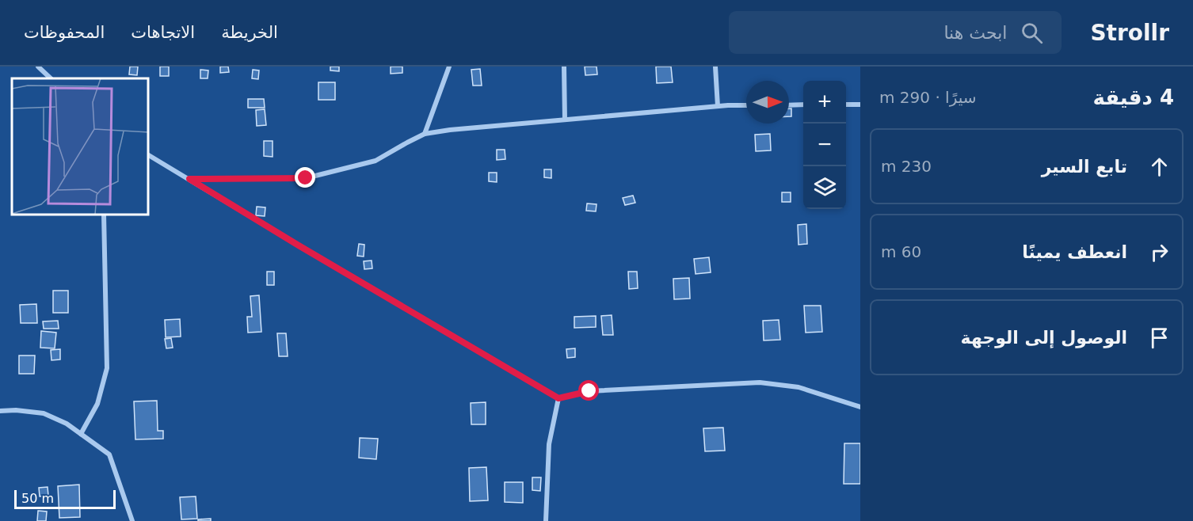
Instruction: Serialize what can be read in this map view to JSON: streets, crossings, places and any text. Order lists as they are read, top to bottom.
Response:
{
  "scale_bar": "50 m",
  "north": "right",
  "page": {
    "header": "Strollr",
    "search": "ابحث هنا",
    "nav": ["الخريطة", "الاتجاهات", "المحفوظات"],
    "heading": ["4 دقيقة", "سيرًا · 290 m"],
    "map_buttons": ["+", "−"],
    "list": [
      ["تابع السير", "230 m"],
      ["انعطف يمينًا", "60 m"],
      "الوصول إلى الوجهة"
    ],
    "scale": "50 m"
  }
}
